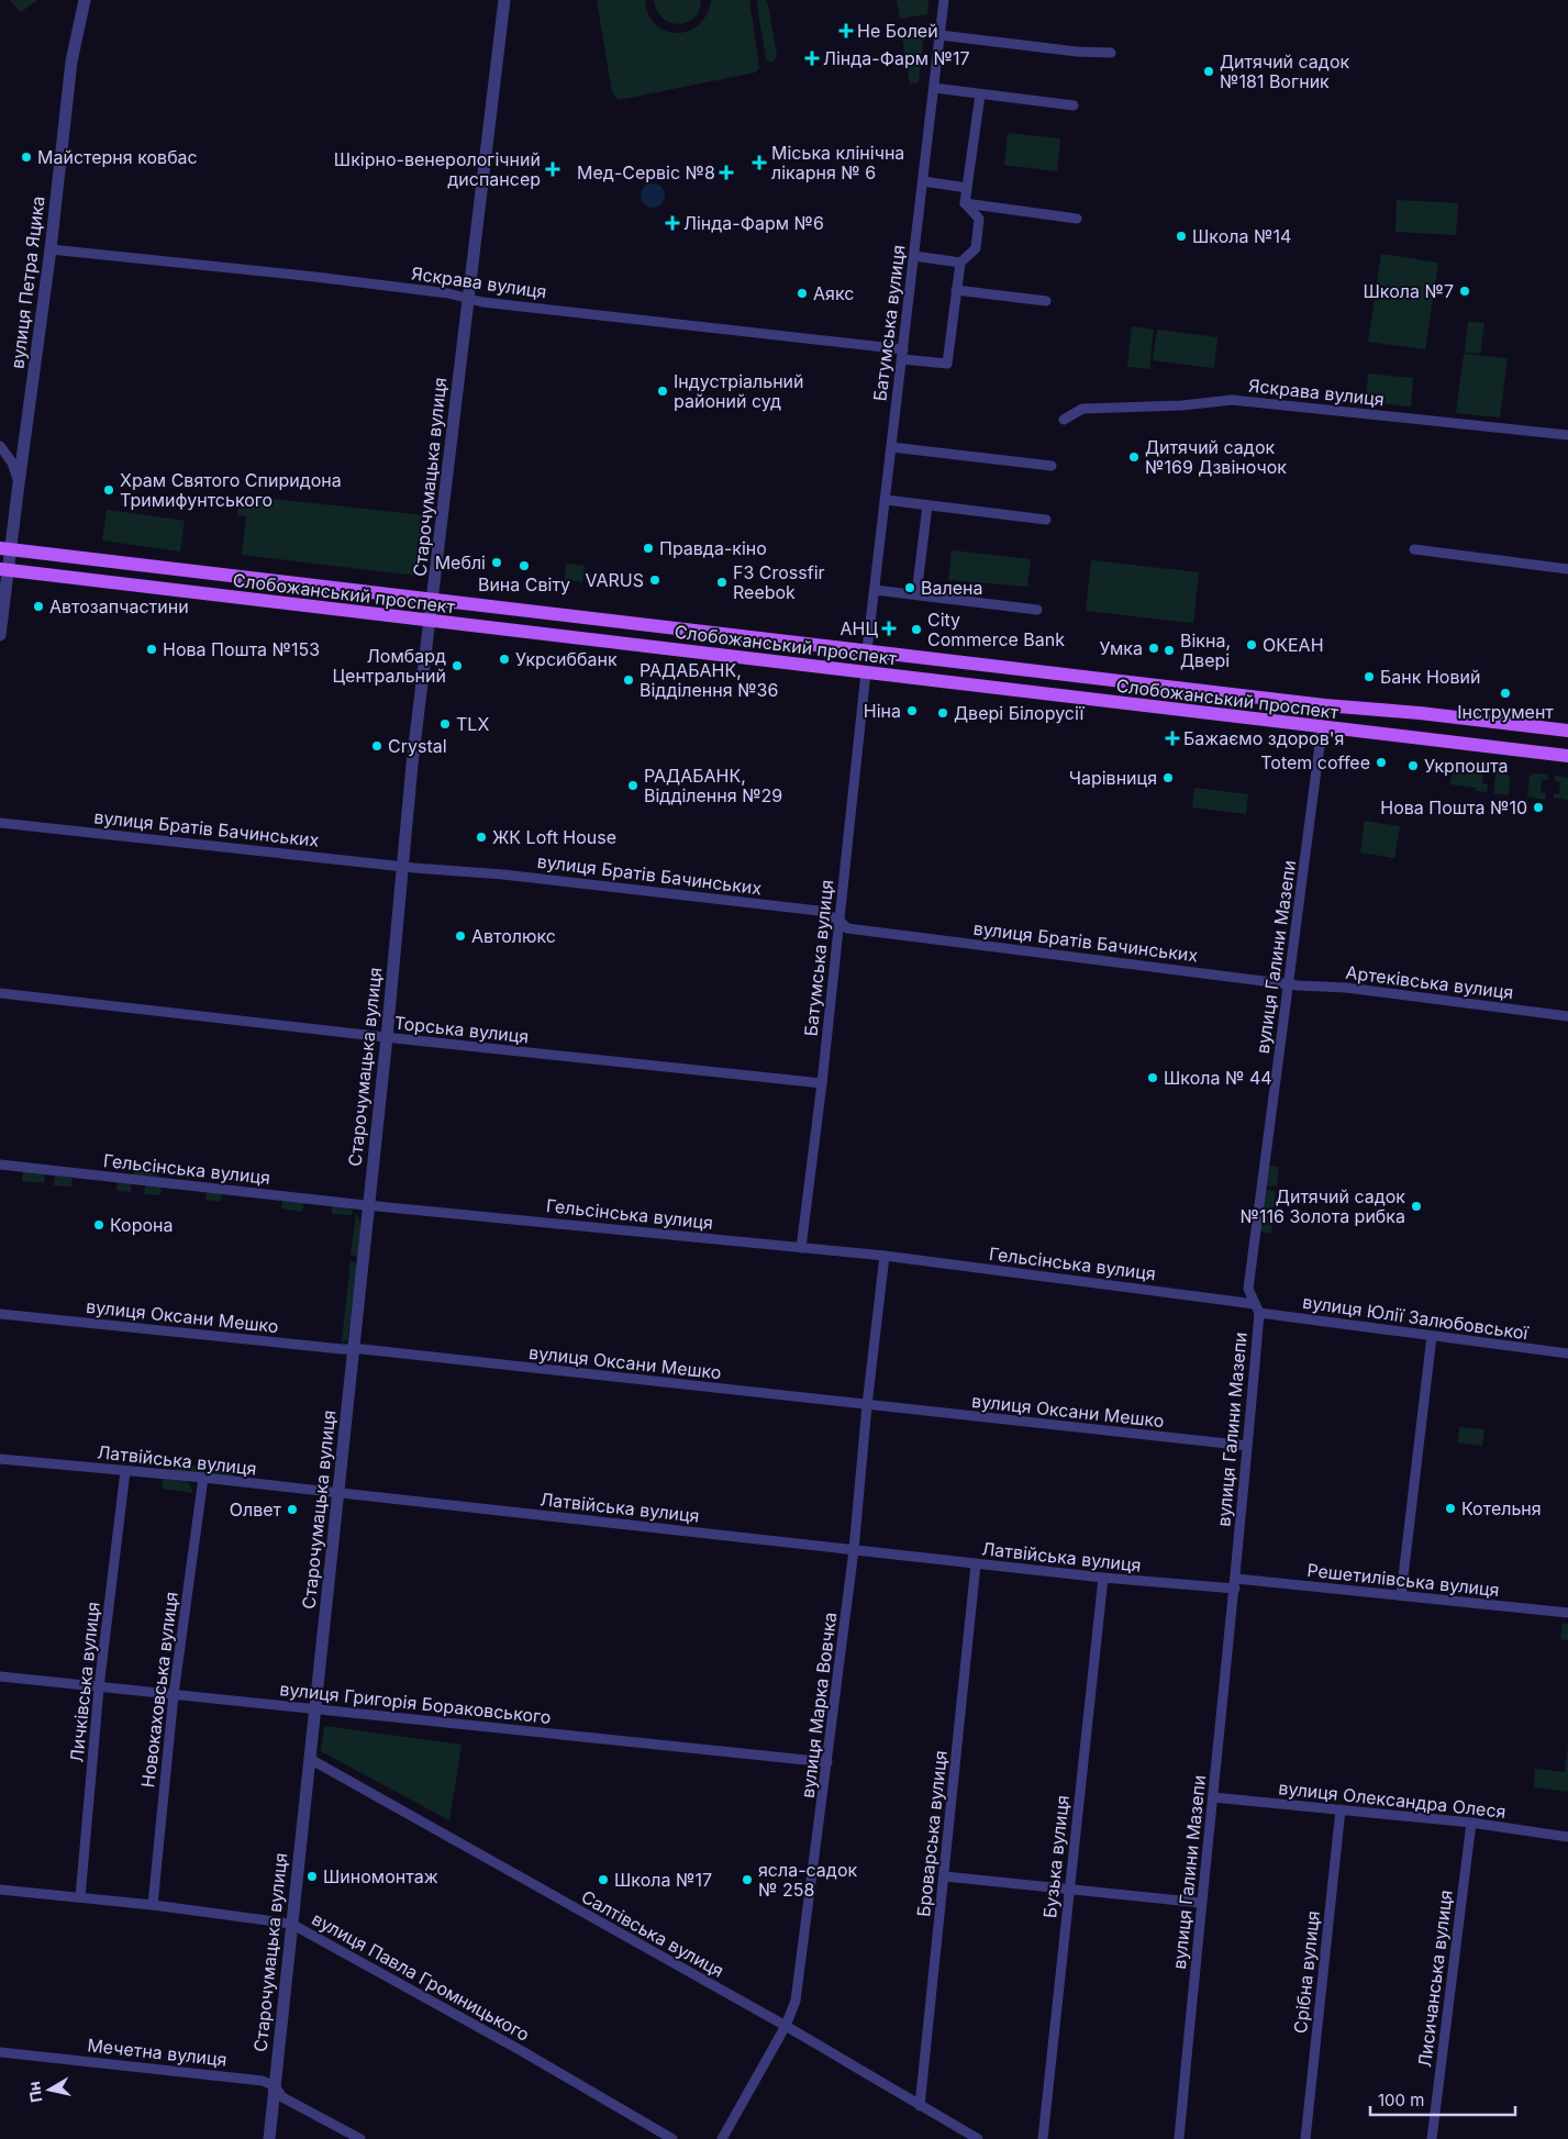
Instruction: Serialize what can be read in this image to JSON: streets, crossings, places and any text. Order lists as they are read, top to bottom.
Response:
{
  "streets": {
    "main road": ["Слобожанський проспект"],
    "street": [
      "вулиця Петра Яцика",
      "Яскрава вулиця",
      "Батумська вулиця",
      "Старочумацька вулиця",
      "вулиця Братів Бачинських",
      "вулиця Галини Мазепи",
      "Артеківська вулиця",
      "Торська вулиця",
      "Гельсінська вулиця",
      "вулиця Оксани Мешко",
      "вулиця Юлії Залюбовської",
      "Латвійська вулиця",
      "Решетилівська вулиця",
      "Личківська вулиця",
      "Новокаховська вулиця",
      "вулиця Григорія Бораковського",
      "вулиця Марка Вовчка",
      "вулиця Олександра Олеся",
      "Броварська вулиця",
      "Бузька вулиця",
      "Салтівська вулиця",
      "Срібна вулиця",
      "вулиця Павла Громницького",
      "Лисичанська вулиця",
      "Мечетна вулиця"
    ]
  },
  "crossings": [
    ["вулиця Петра Яцика", "Яскрава вулиця"],
    ["вулиця Петра Яцика", "Слобожанський проспект"],
    ["Яскрава вулиця", "Батумська вулиця"],
    ["Яскрава вулиця", "Старочумацька вулиця"],
    ["Батумська вулиця", "Слобожанський проспект"],
    ["Батумська вулиця", "вулиця Братів Бачинських"],
    ["Батумська вулиця", "Торська вулиця"],
    ["Батумська вулиця", "Гельсінська вулиця"],
    ["Старочумацька вулиця", "Слобожанський проспект"],
    ["Старочумацька вулиця", "вулиця Братів Бачинських"],
    ["Старочумацька вулиця", "Торська вулиця"],
    ["Старочумацька вулиця", "Гельсінська вулиця"],
    ["Старочумацька вулиця", "вулиця Оксани Мешко"],
    ["Старочумацька вулиця", "Латвійська вулиця"],
    ["Старочумацька вулиця", "вулиця Григорія Бораковського"],
    ["Старочумацька вулиця", "Салтівська вулиця"],
    ["Старочумацька вулиця", "вулиця Павла Громницького"],
    ["Старочумацька вулиця", "Мечетна вулиця"],
    ["Слобожанський проспект", "вулиця Галини Мазепи"],
    ["вулиця Братів Бачинських", "вулиця Галини Мазепи"],
    ["вулиця Братів Бачинських", "Артеківська вулиця"],
    ["вулиця Галини Мазепи", "Артеківська вулиця"],
    ["вулиця Галини Мазепи", "Гельсінська вулиця"],
    ["вулиця Галини Мазепи", "вулиця Оксани Мешко"],
    ["вулиця Галини Мазепи", "вулиця Юлії Залюбовської"],
    ["вулиця Галини Мазепи", "Латвійська вулиця"],
    ["вулиця Галини Мазепи", "Решетилівська вулиця"],
    ["вулиця Галини Мазепи", "вулиця Олександра Олеся"],
    ["Гельсінська вулиця", "вулиця Юлії Залюбовської"],
    ["Гельсінська вулиця", "вулиця Марка Вовчка"],
    ["вулиця Оксани Мешко", "вулиця Марка Вовчка"],
    ["Латвійська вулиця", "Решетилівська вулиця"],
    ["Латвійська вулиця", "Личківська вулиця"],
    ["Латвійська вулиця", "Новокаховська вулиця"],
    ["Латвійська вулиця", "вулиця Марка Вовчка"],
    ["Латвійська вулиця", "Броварська вулиця"],
    ["Латвійська вулиця", "Бузька вулиця"],
    ["Личківська вулиця", "вулиця Григорія Бораковського"],
    ["Личківська вулиця", "вулиця Павла Громницького"],
    ["Новокаховська вулиця", "вулиця Григорія Бораковського"],
    ["Новокаховська вулиця", "вулиця Павла Громницького"],
    ["вулиця Григорія Бораковського", "вулиця Марка Вовчка"],
    ["вулиця Марка Вовчка", "Салтівська вулиця"],
    ["вулиця Олександра Олеся", "Срібна вулиця"],
    ["вулиця Олександра Олеся", "Лисичанська вулиця"],
    ["Броварська вулиця", "Салтівська вулиця"]
  ],
  "places": {
    "health": [
      "Не Болей",
      "Лінда-Фарм №17",
      "Міська клінічна лікарня № 6",
      "Шкірно-венерологічний диспансер",
      "Мед-Сервіс №8",
      "Лінда-Фарм №6",
      "АНЦ",
      "Бажаємо здоров'я"
    ],
    "other": [
      "Дитячий садок №181 Вогник",
      "Майстерня ковбас",
      "Школа №14",
      "Школа №7",
      "Аякс",
      "Індустріальний районий суд",
      "Дитячий садок №169 Дзвіночок",
      "Храм Святого Спиридона Тримифунтського",
      "Правда-кіно",
      "Меблі",
      "Вина Світу",
      "VARUS",
      "F3 Crossfir Reebok",
      "Валена",
      "Автозапчастини",
      "City Commerce Bank",
      "ОКЕАН",
      "Умка",
      "Нова Пошта №153",
      "Вікна, Двері",
      "Укрсиббанк",
      "Ломбард Центральний",
      "Банк Новий",
      "РАДАБАНК, Відділення №36",
      "Інструмент",
      "Ніна",
      "Двері Білорусії",
      "TLX",
      "Crystal",
      "Totem coffee",
      "Укрпошта",
      "Чарівниця",
      "РАДАБАНК, Відділення №29",
      "Нова Пошта №10",
      "ЖК Loft House",
      "Автолюкс",
      "Школа № 44",
      "Дитячий садок №116 Золота рибка",
      "Корона",
      "Котельня",
      "Олвет",
      "Шиномонтаж",
      "Школа №17",
      "ясла-садок № 258"
    ]
  },
  "scale_bar": "100 m",
  "north": "left"
}
